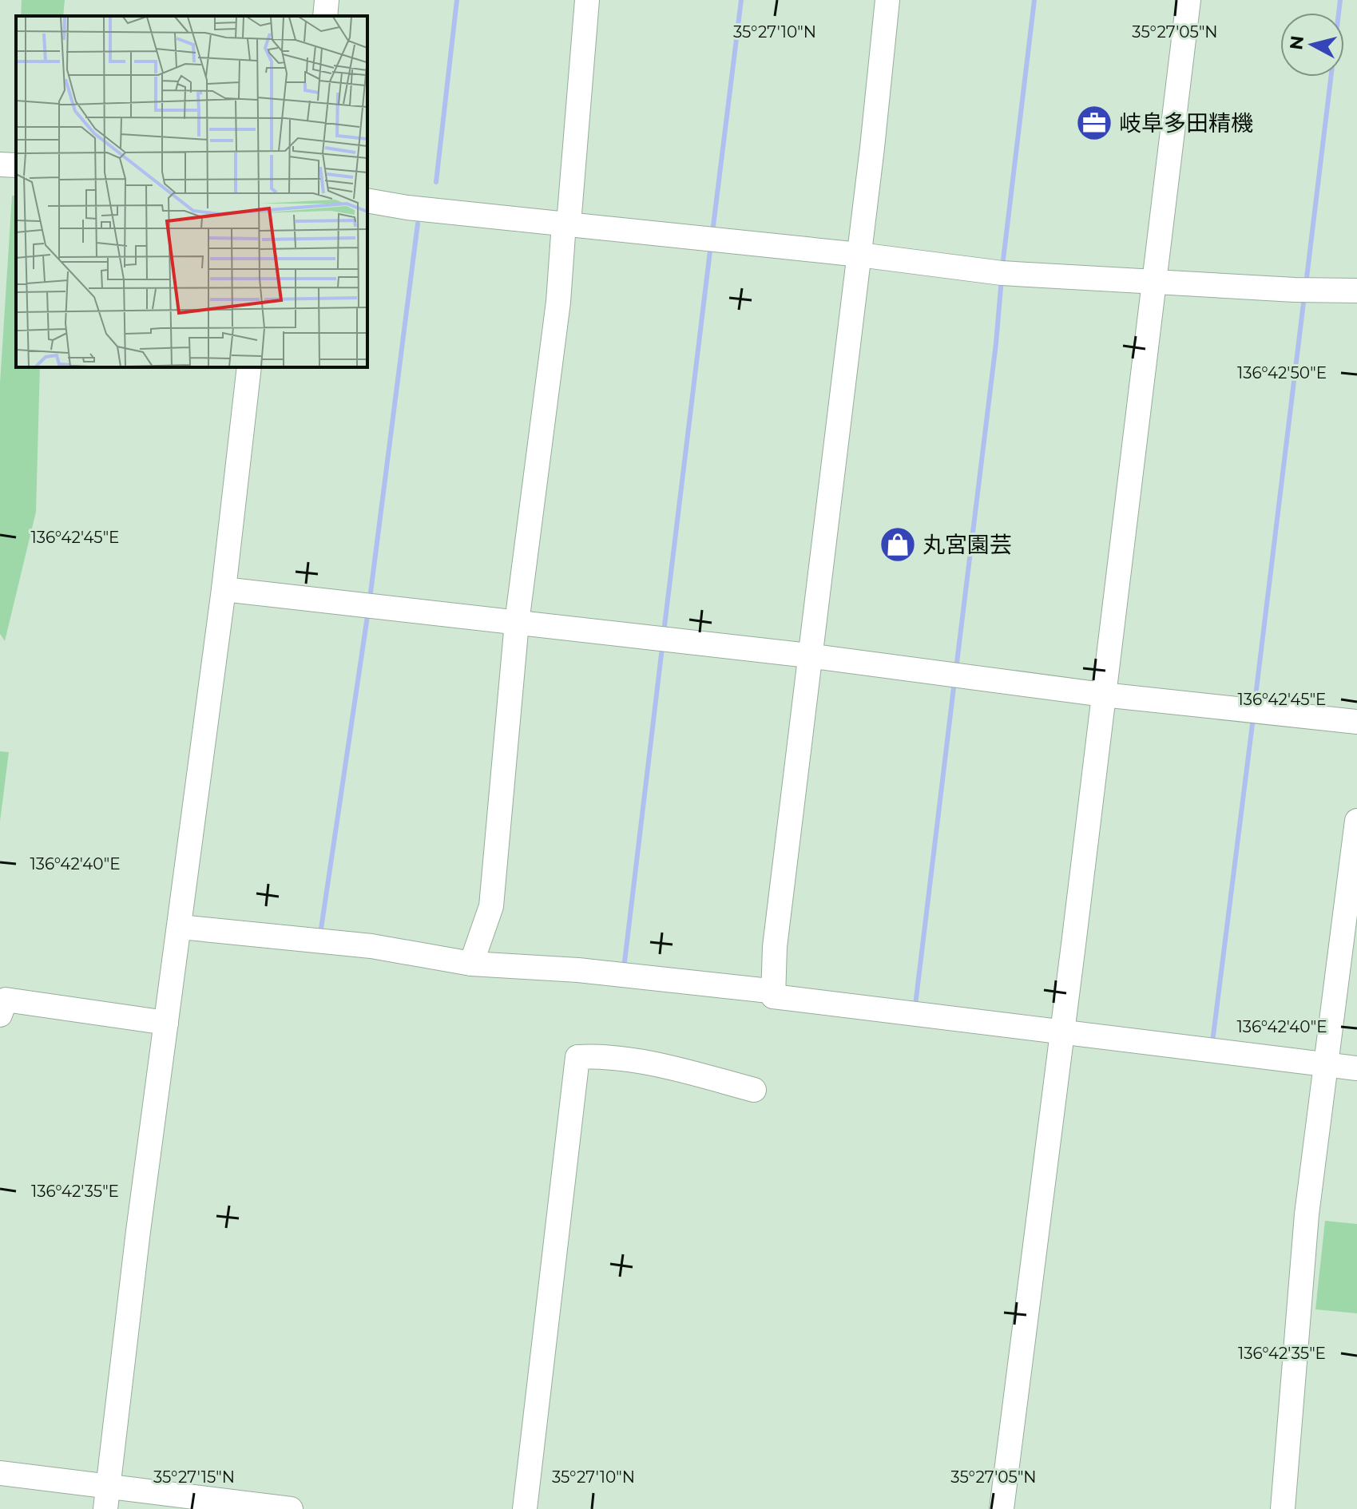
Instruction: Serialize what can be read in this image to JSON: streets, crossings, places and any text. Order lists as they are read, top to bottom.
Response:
{
  "places": {
    "office": ["岐阜多田精機"],
    "shop": ["丸宮園芸"]
  },
  "north": "left",
  "coordinates": [
    "35°27'10\"N",
    "35°27'05\"N",
    "136°42'50\"E",
    "136°42'45\"E",
    "136°42'40\"E",
    "136°42'35\"E",
    "35°27'15\"N"
  ]
}
